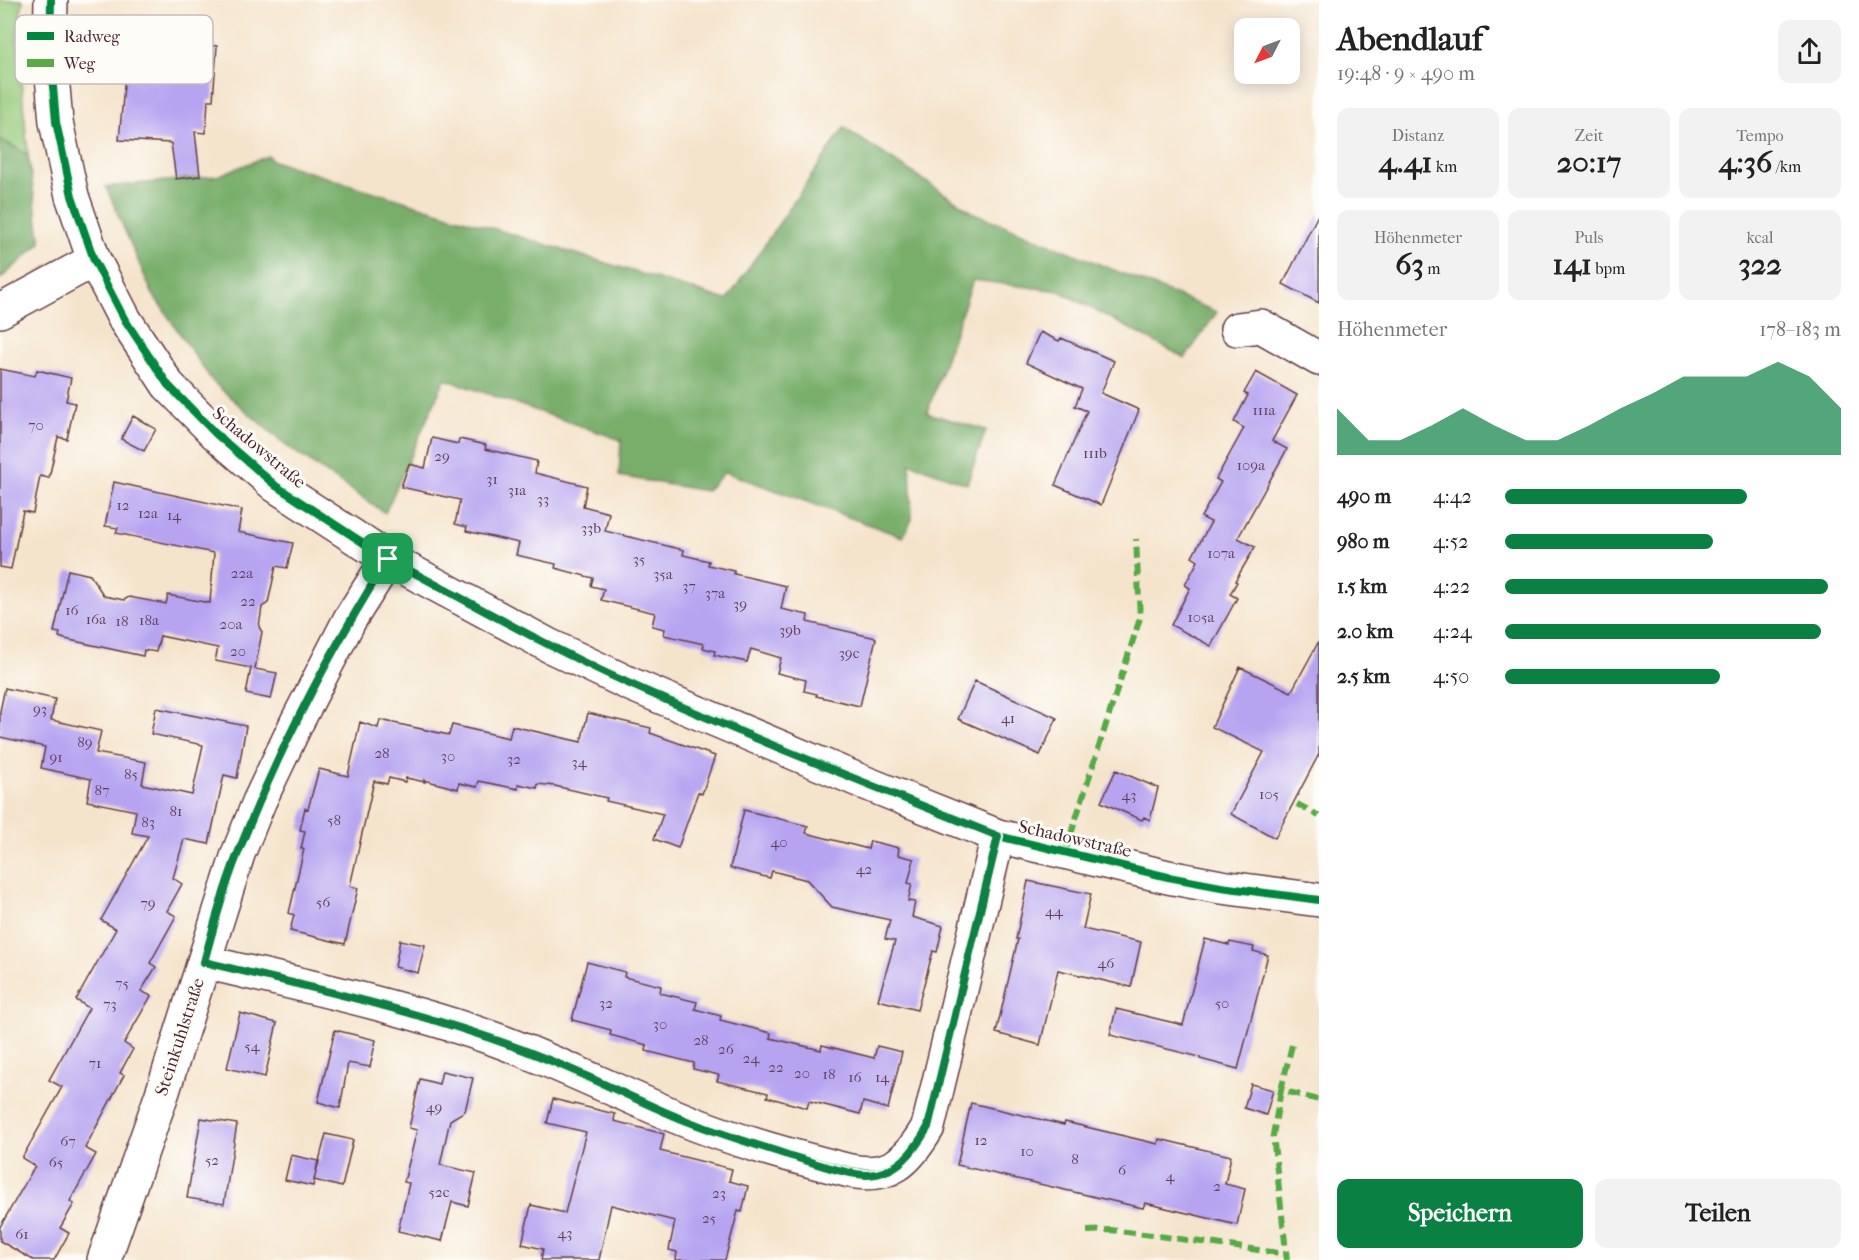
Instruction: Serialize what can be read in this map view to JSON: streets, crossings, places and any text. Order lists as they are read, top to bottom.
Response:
{
  "streets": {
    "street": ["Schadowstraße", "Steinkuhlstraße"]
  },
  "crossings": [
    ["Schadowstraße", "Steinkuhlstraße"]
  ],
  "house_numbers": [
    "111a",
    "70",
    "111b",
    "29",
    "109a",
    "31",
    "31a",
    "33",
    "12",
    "12a",
    "14",
    "33b",
    "107a",
    "35",
    "22a",
    "35a",
    "37",
    "37a",
    "22",
    "39",
    "16",
    "105a",
    "16a",
    "18a",
    "18",
    "20a",
    "39b",
    "20",
    "39c",
    "93",
    "41",
    "89",
    "28",
    "30",
    "91",
    "32",
    "34",
    "85",
    "87",
    "105",
    "43",
    "81",
    "58",
    "83",
    "40",
    "42",
    "56",
    "79",
    "44",
    "46",
    "75",
    "32",
    "50",
    "73",
    "30",
    "28",
    "54",
    "26",
    "24",
    "71",
    "22",
    "20",
    "18",
    "16",
    "14",
    "49",
    "12",
    "67",
    "10",
    "8",
    "52",
    "65",
    "6",
    "4",
    "2",
    "52c",
    "23",
    "25",
    "43",
    "61"
  ],
  "legend": ["Radweg", "Weg"],
  "north": "bottom left",
  "page": {
    "heading": ["Abendlauf", "19:48 · 9 × 490 m"],
    "stats": [
      ["Distanz", "4.41 km"],
      ["Zeit", "20:17"],
      ["Tempo", "4:36 /km"],
      ["Höhenmeter", "63 m"],
      ["Puls", "141 bpm"],
      ["kcal", "322"]
    ],
    "chart": ["Höhenmeter", "178–183 m"],
    "list": [
      {
        "name": "490 m",
        "note": "4:42"
      },
      {
        "name": "980 m",
        "note": "4:52"
      },
      {
        "name": "1.5 km",
        "note": "4:22"
      },
      {
        "name": "2.0 km",
        "note": "4:24"
      },
      {
        "name": "2.5 km",
        "note": "4:50"
      }
    ],
    "buttons": ["Speichern", "Teilen"]
  }
}
